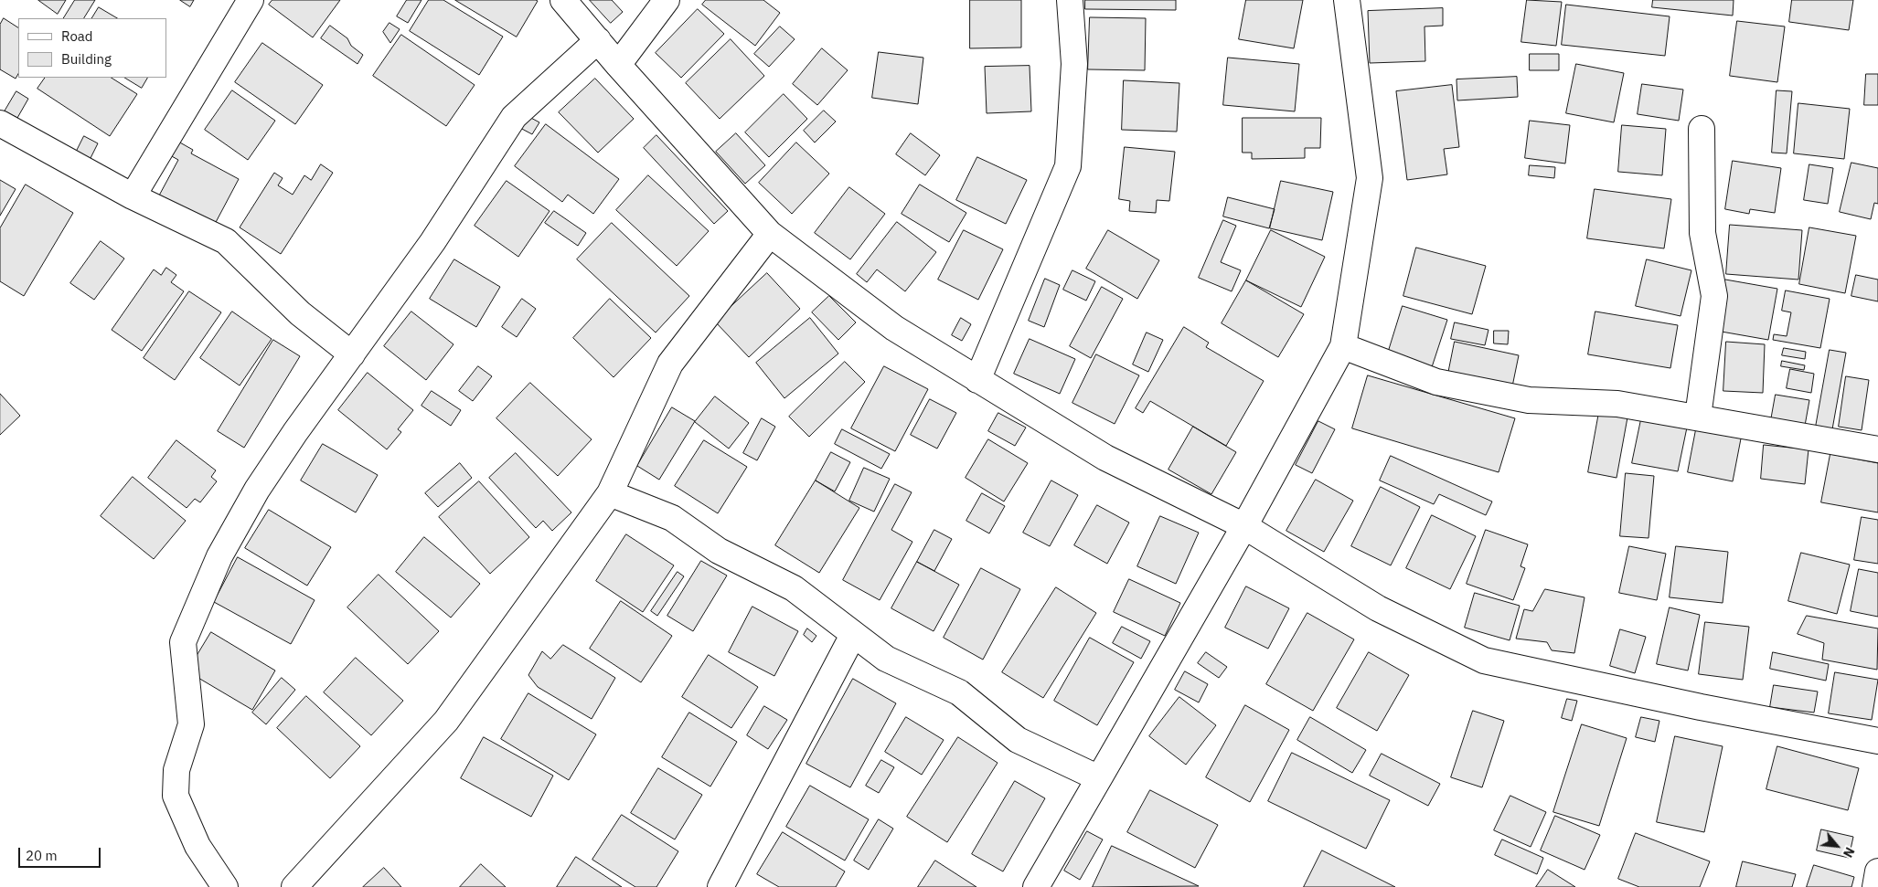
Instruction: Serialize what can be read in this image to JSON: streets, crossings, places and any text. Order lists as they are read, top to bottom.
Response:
{
  "legend": ["Road", "Building"],
  "scale_bar": "20 m",
  "north": "bottom right"
}
